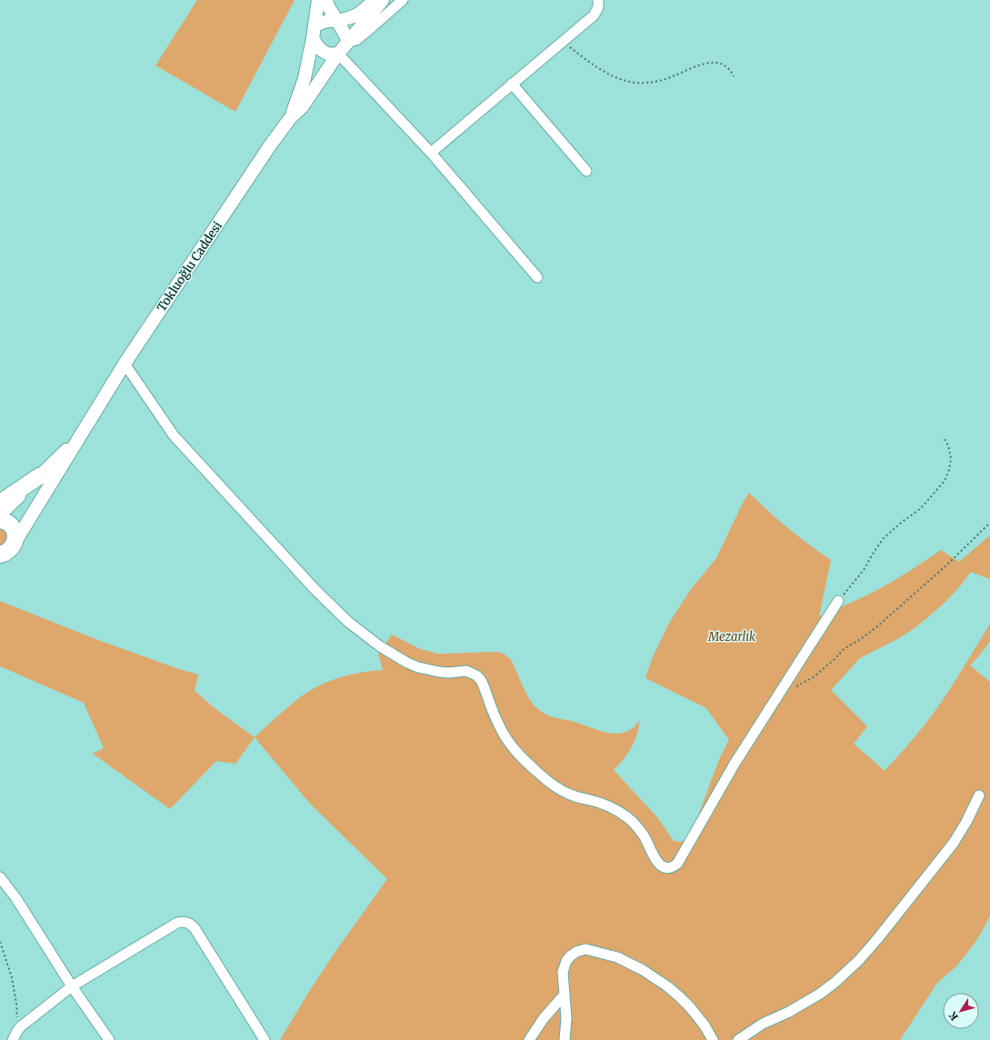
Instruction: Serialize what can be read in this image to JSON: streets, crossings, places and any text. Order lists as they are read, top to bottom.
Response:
{
  "streets": {
    "street": ["Tokluoğlu Caddesi"]
  },
  "parks": ["Mezarlık"],
  "north": "bottom left"
}
